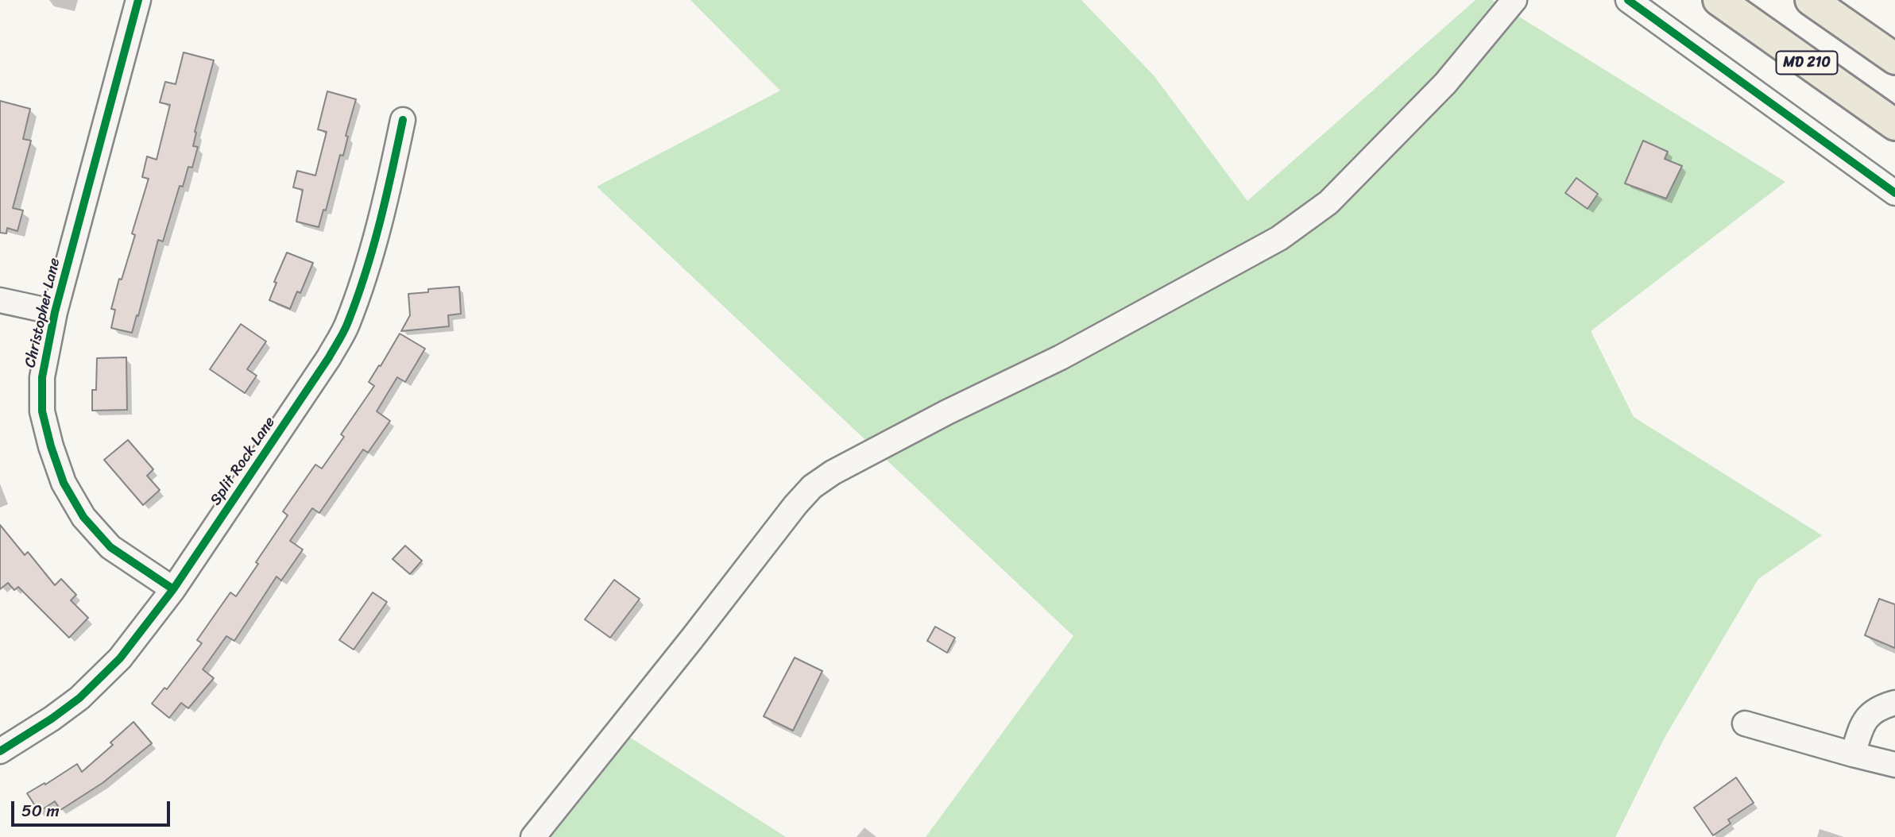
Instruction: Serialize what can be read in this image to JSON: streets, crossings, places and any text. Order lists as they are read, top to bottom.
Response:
{
  "streets": {
    "highway": ["MD 210"],
    "street": ["Christopher Lane", "Split Rock Lane"]
  },
  "crossings": [
    ["Christopher Lane", "Split Rock Lane"]
  ],
  "scale_bar": "50 m"
}
